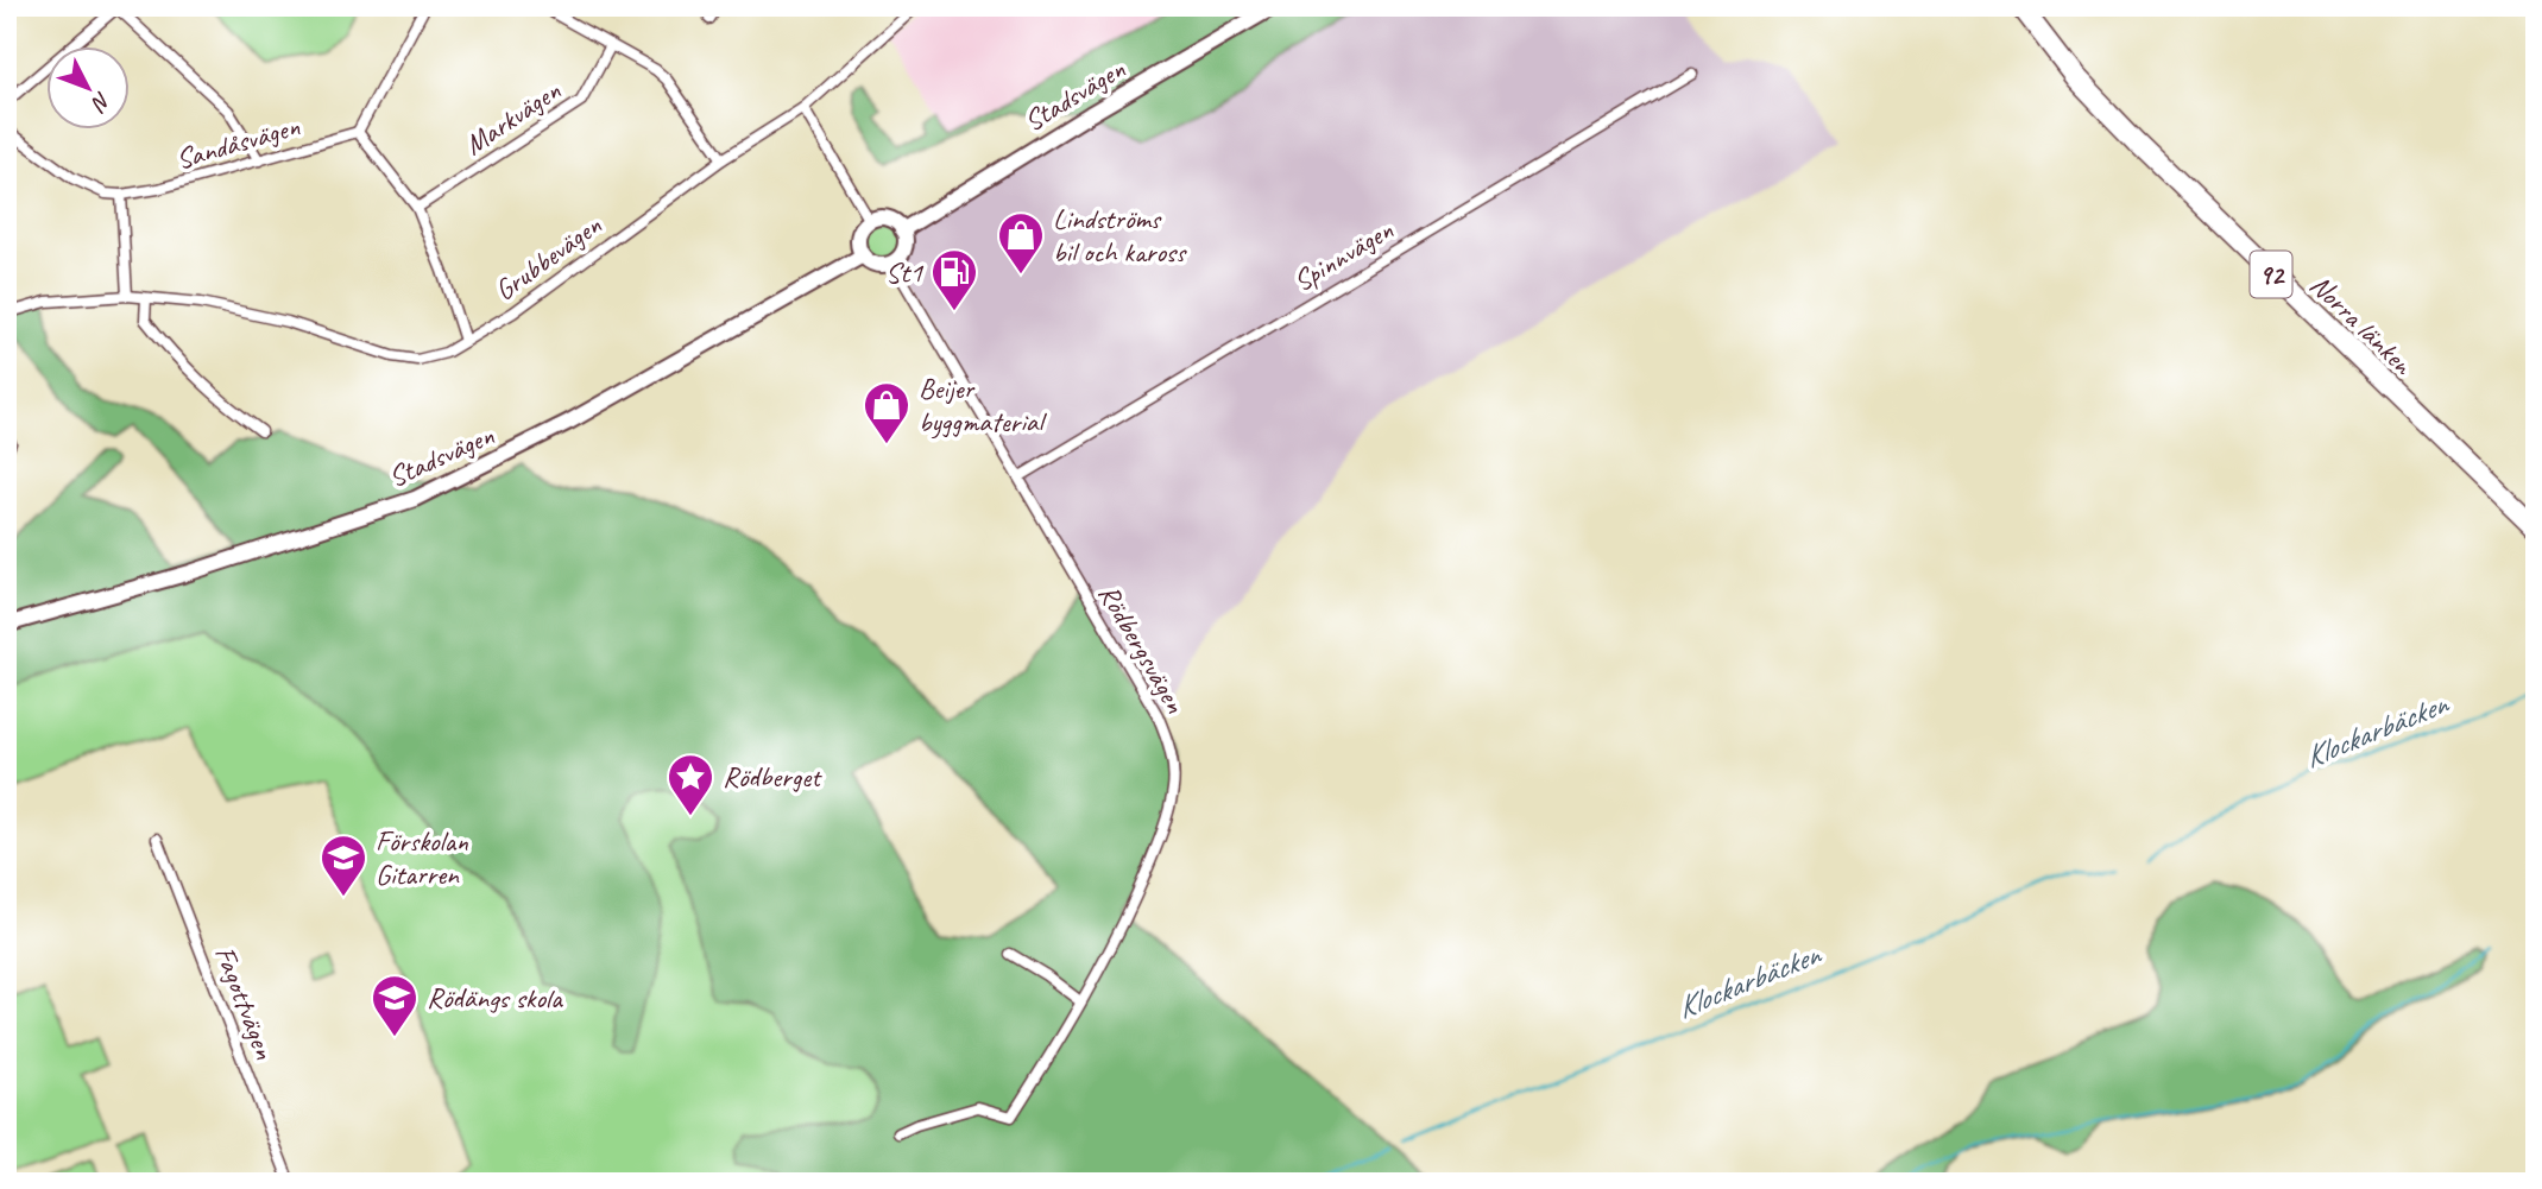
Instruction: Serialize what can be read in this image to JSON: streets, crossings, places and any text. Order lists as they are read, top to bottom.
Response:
{
  "streets": {
    "highway": ["92", "Norra länken"],
    "main road": ["Stadsvägen"],
    "street": [
      "Markvägen",
      "Sandåsvägen",
      "Spinnvägen",
      "Grubbevägen",
      "Rödbergsvägen",
      "Fagottvägen"
    ]
  },
  "crossings": [
    ["Stadsvägen", "Rödbergsvägen"],
    ["Spinnvägen", "Rödbergsvägen"]
  ],
  "water": ["Klockarbäcken"],
  "places": {
    "shop": ["Lindströms bil och kaross", "Beijer byggmaterial"],
    "fuel station": ["St1"],
    "place": ["Rödberget"],
    "school or university": ["Förskolan Gitarren", "Rödängs skola"]
  },
  "north": "bottom right"
}
